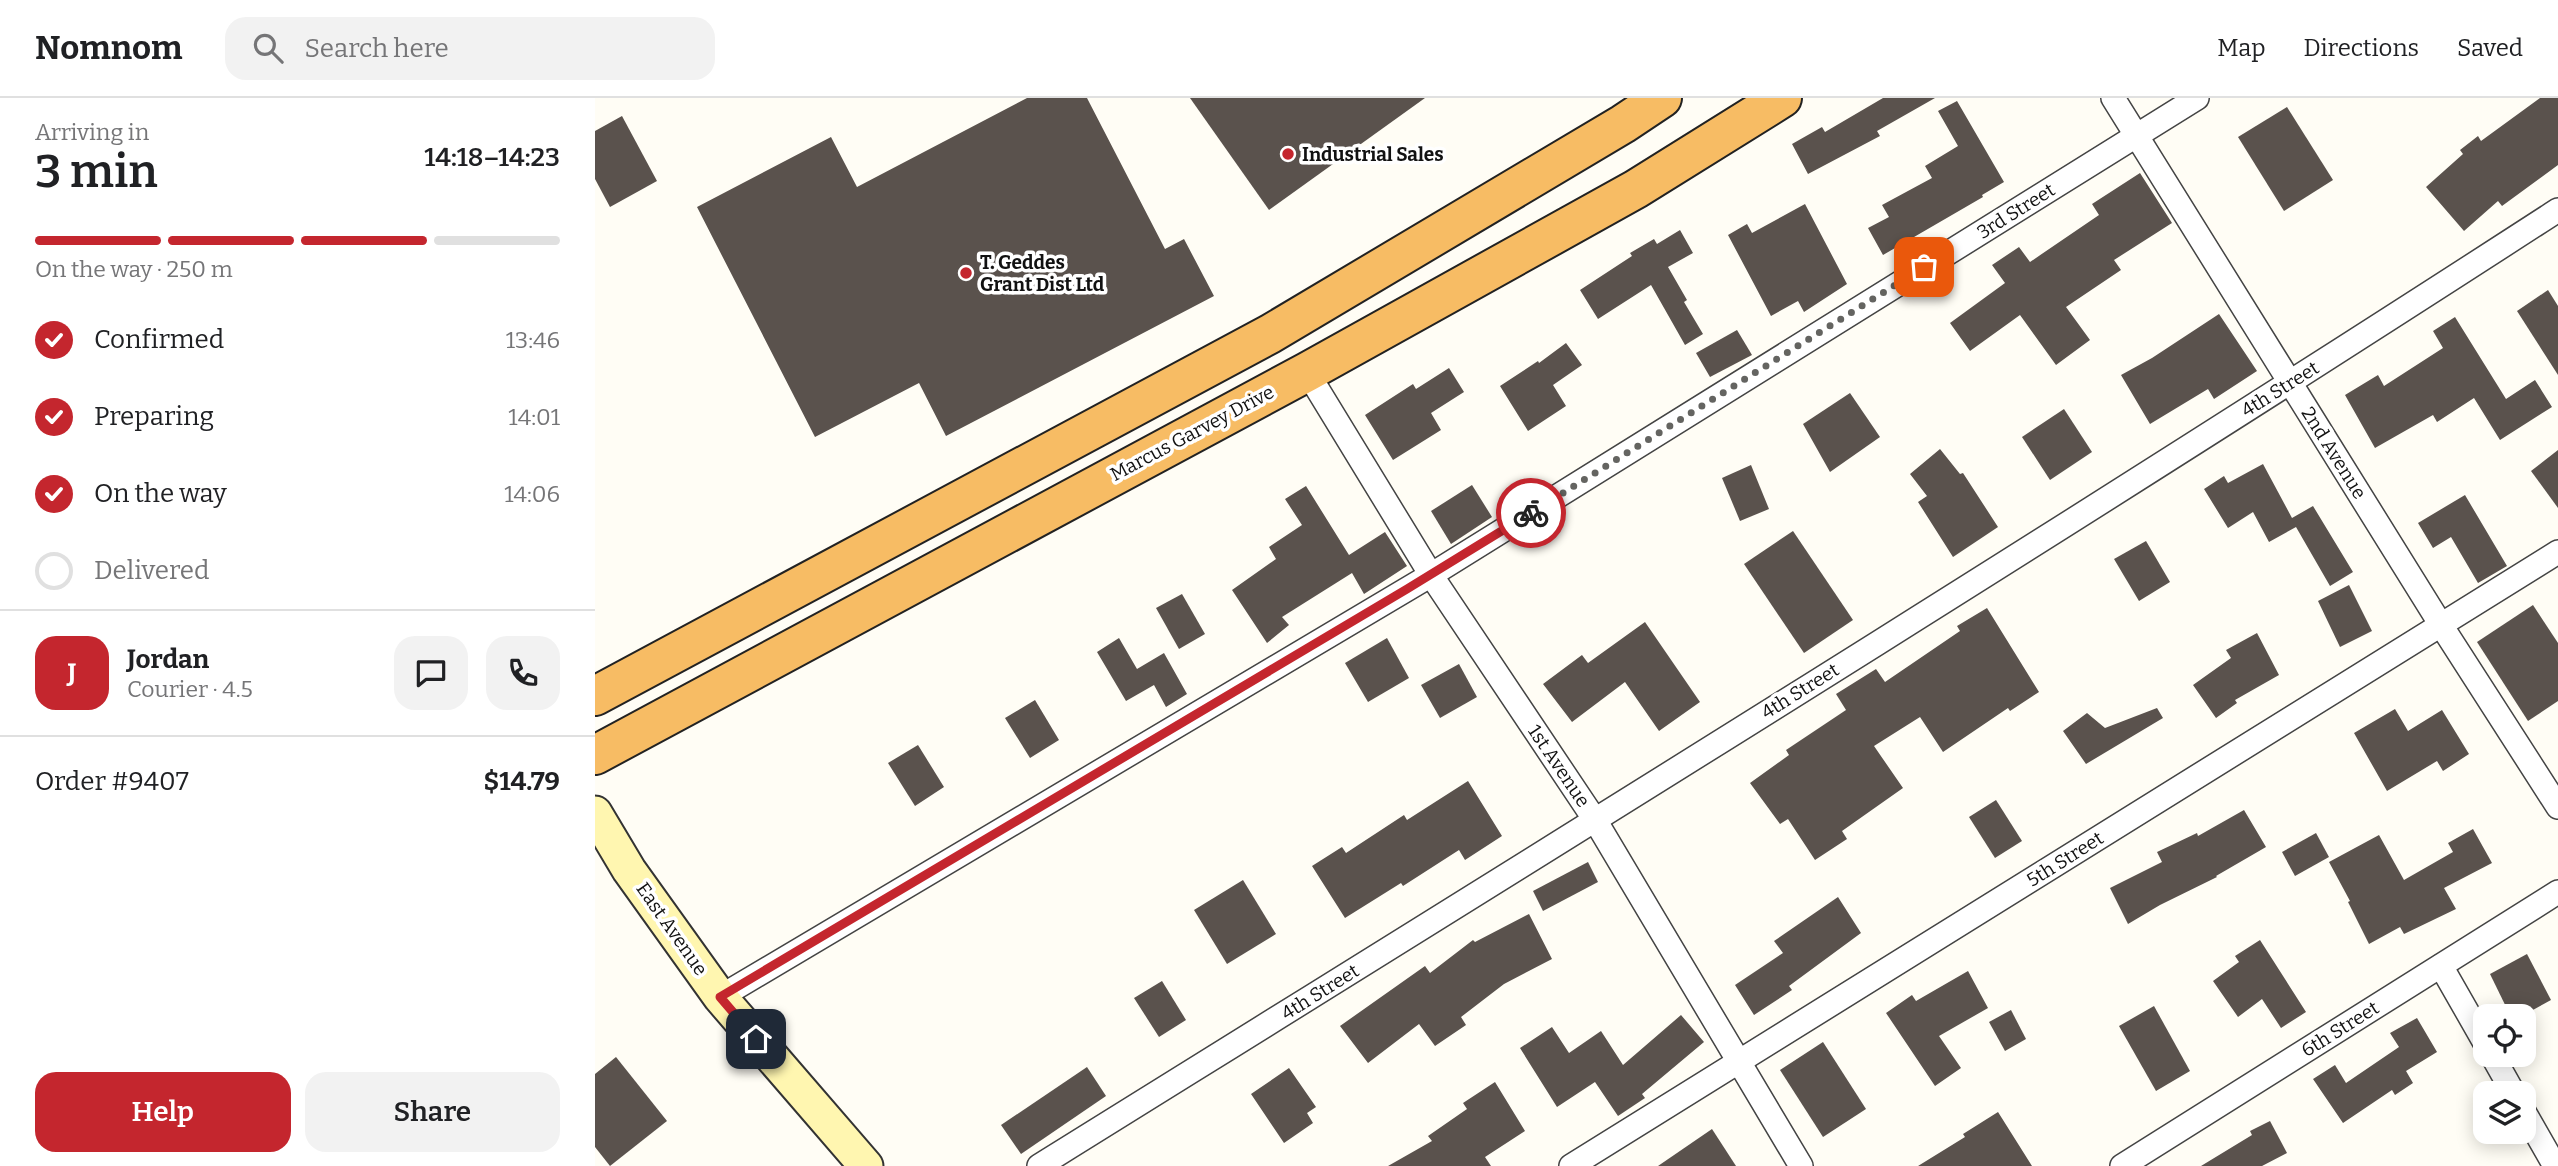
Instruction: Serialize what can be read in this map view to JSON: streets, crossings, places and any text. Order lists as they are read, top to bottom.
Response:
{
  "streets": {
    "highway": ["Marcus Garvey Drive"],
    "main road": ["East Avenue"],
    "street": [
      "3rd Street",
      "4th Street",
      "2nd Avenue",
      "1st Avenue",
      "5th Street",
      "6th Street"
    ]
  },
  "crossings": [
    ["3rd Street", "2nd Avenue"],
    ["3rd Street", "1st Avenue"],
    ["3rd Street", "East Avenue"],
    ["4th Street", "2nd Avenue"],
    ["4th Street", "1st Avenue"],
    ["Marcus Garvey Drive", "1st Avenue"],
    ["2nd Avenue", "5th Street"],
    ["1st Avenue", "5th Street"]
  ],
  "places": ["Industrial Sales", "T. Geddes Grant Dist Ltd"],
  "page": {
    "header": "Nomnom",
    "search": "Search here",
    "nav": ["Map", "Directions", "Saved"],
    "heading": ["3 min", "Arriving in", "14:18–14:23"],
    "panel": [
      "Jordan",
      "Courier · 4.5",
      "Order #9407",
      "$14.79"
    ],
    "bar": "On the way · 250 m",
    "list": [
      ["Confirmed", "13:46"],
      ["Preparing", "14:01"],
      ["On the way", "14:06"],
      "Delivered"
    ],
    "round": "J",
    "buttons": ["Help", "Share"]
  }
}
